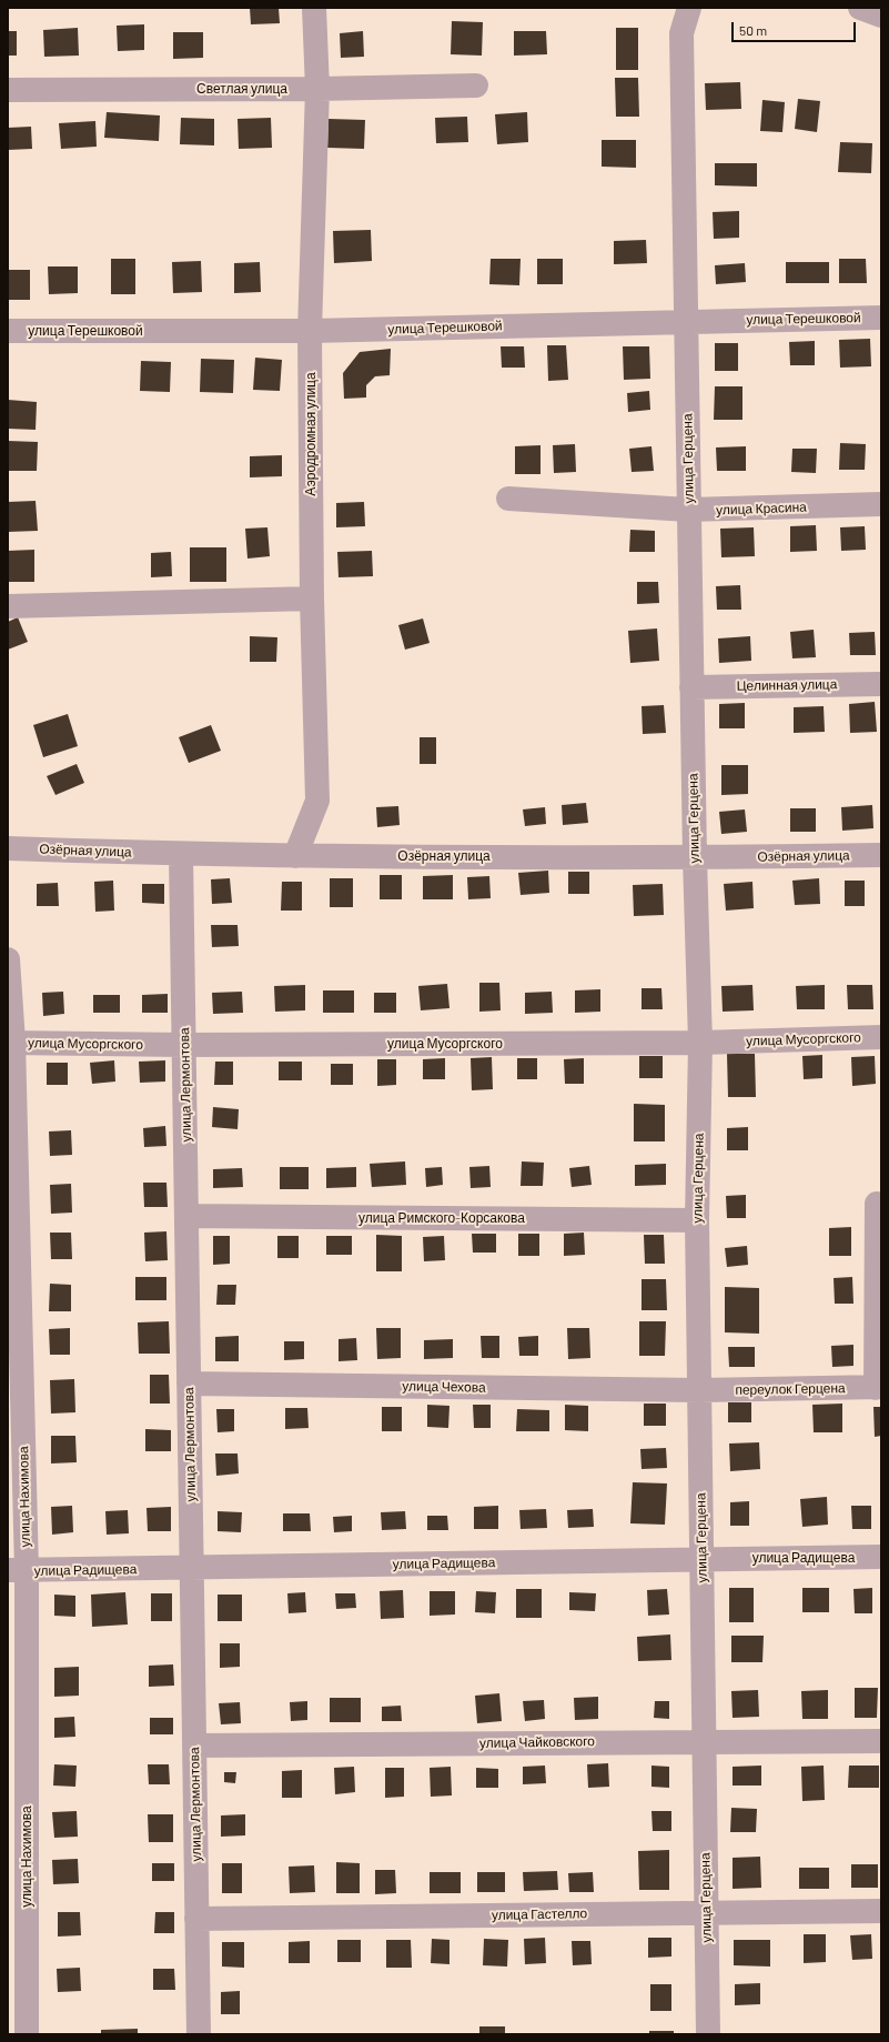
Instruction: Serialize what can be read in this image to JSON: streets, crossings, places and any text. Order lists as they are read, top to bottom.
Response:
{
  "streets": {
    "street": [
      "Светлая улица",
      "улица Терешковой",
      "Аэродромная улица",
      "улица Герцена",
      "улица Красина",
      "Целинная улица",
      "Озёрная улица",
      "улица Мусоргского",
      "улица Лермонтова",
      "улица Римского-Корсакова",
      "улица Чехова",
      "переулок Герцена",
      "улица Нахимова",
      "улица Радищева",
      "улица Чайковского",
      "улица Гастелло"
    ]
  },
  "crossings": [
    ["Светлая улица", "Аэродромная улица"],
    ["улица Терешковой", "Аэродромная улица"],
    ["улица Терешковой", "улица Герцена"],
    ["Аэродромная улица", "Озёрная улица"],
    ["улица Герцена", "улица Красина"],
    ["улица Герцена", "Целинная улица"],
    ["улица Герцена", "Озёрная улица"],
    ["улица Герцена", "улица Мусоргского"],
    ["улица Герцена", "улица Римского-Корсакова"],
    ["улица Герцена", "улица Чехова"],
    ["улица Герцена", "переулок Герцена"],
    ["улица Герцена", "улица Радищева"],
    ["улица Герцена", "улица Чайковского"],
    ["улица Герцена", "улица Гастелло"],
    ["Озёрная улица", "улица Лермонтова"],
    ["улица Мусоргского", "улица Лермонтова"],
    ["улица Мусоргского", "улица Нахимова"],
    ["улица Лермонтова", "улица Римского-Корсакова"],
    ["улица Лермонтова", "улица Чехова"],
    ["улица Лермонтова", "улица Радищева"],
    ["улица Лермонтова", "улица Чайковского"],
    ["улица Лермонтова", "улица Гастелло"],
    ["улица Чехова", "переулок Герцена"],
    ["улица Нахимова", "улица Радищева"]
  ],
  "scale_bar": "50 m"
}
